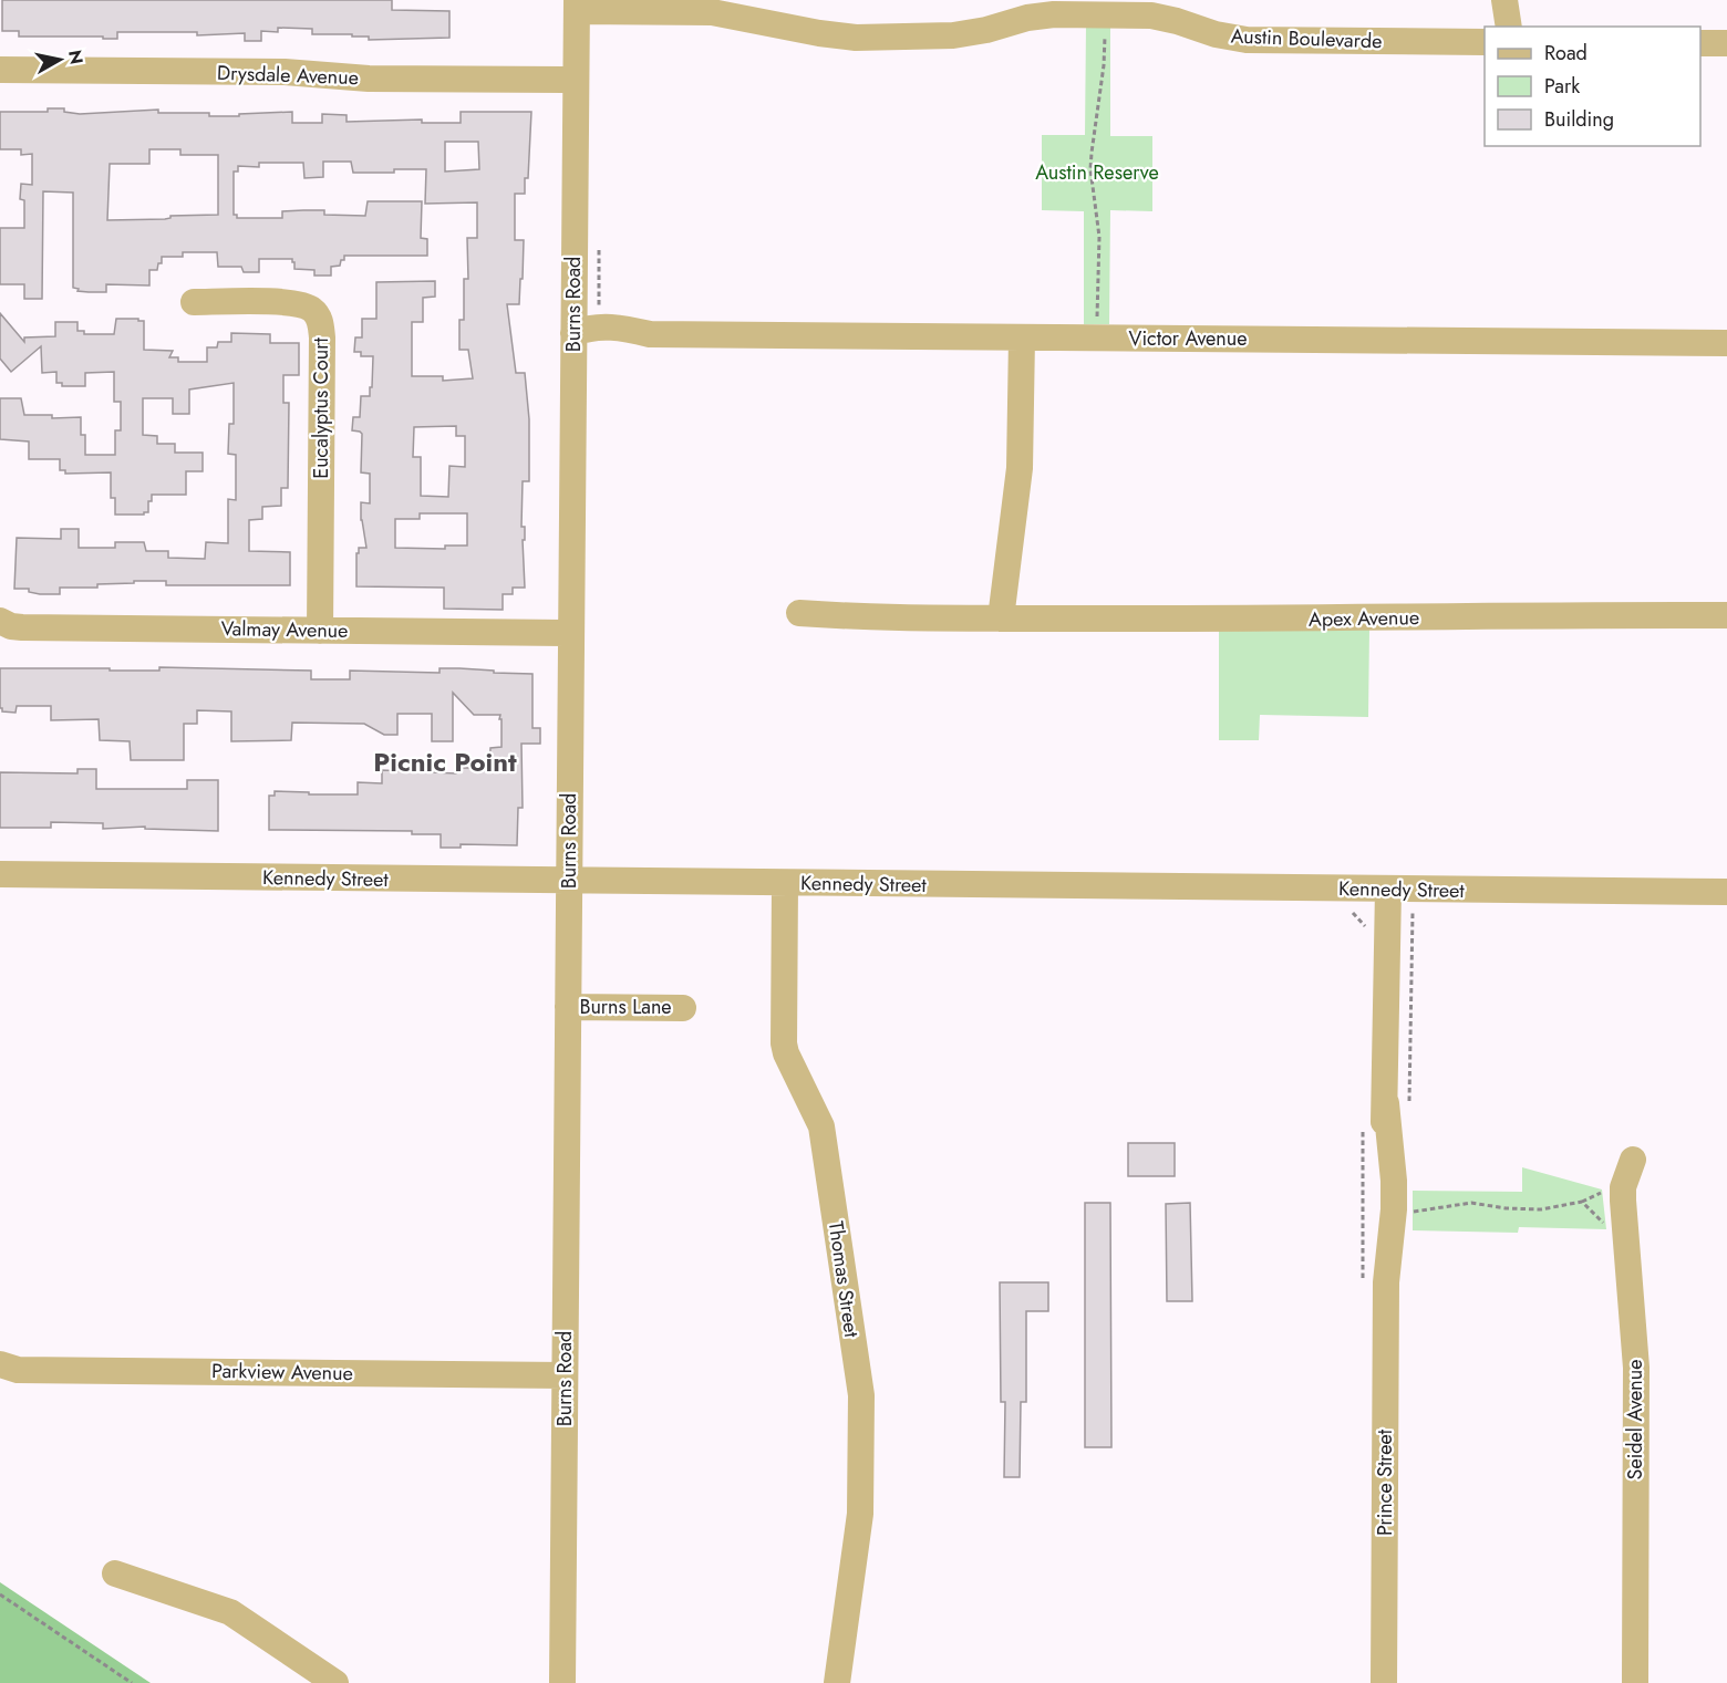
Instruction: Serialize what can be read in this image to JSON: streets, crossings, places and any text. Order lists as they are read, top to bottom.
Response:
{
  "streets": {
    "street": [
      "Austin Boulevarde",
      "Drysdale Avenue",
      "Burns Road",
      "Victor Avenue",
      "Eucalyptus Court",
      "Apex Avenue",
      "Valmay Avenue",
      "Kennedy Street",
      "Burns Lane",
      "Thomas Street",
      "Parkview Avenue",
      "Seidel Avenue",
      "Prince Street"
    ]
  },
  "crossings": [
    ["Austin Boulevarde", "Burns Road"],
    ["Drysdale Avenue", "Burns Road"],
    ["Burns Road", "Victor Avenue"],
    ["Burns Road", "Valmay Avenue"],
    ["Burns Road", "Kennedy Street"],
    ["Burns Road", "Burns Lane"],
    ["Burns Road", "Parkview Avenue"],
    ["Eucalyptus Court", "Valmay Avenue"],
    ["Kennedy Street", "Thomas Street"],
    ["Kennedy Street", "Prince Street"]
  ],
  "districts": ["Picnic Point"],
  "parks": ["Austin Reserve"],
  "legend": ["Road", "Park", "Building"],
  "north": "right"
}
